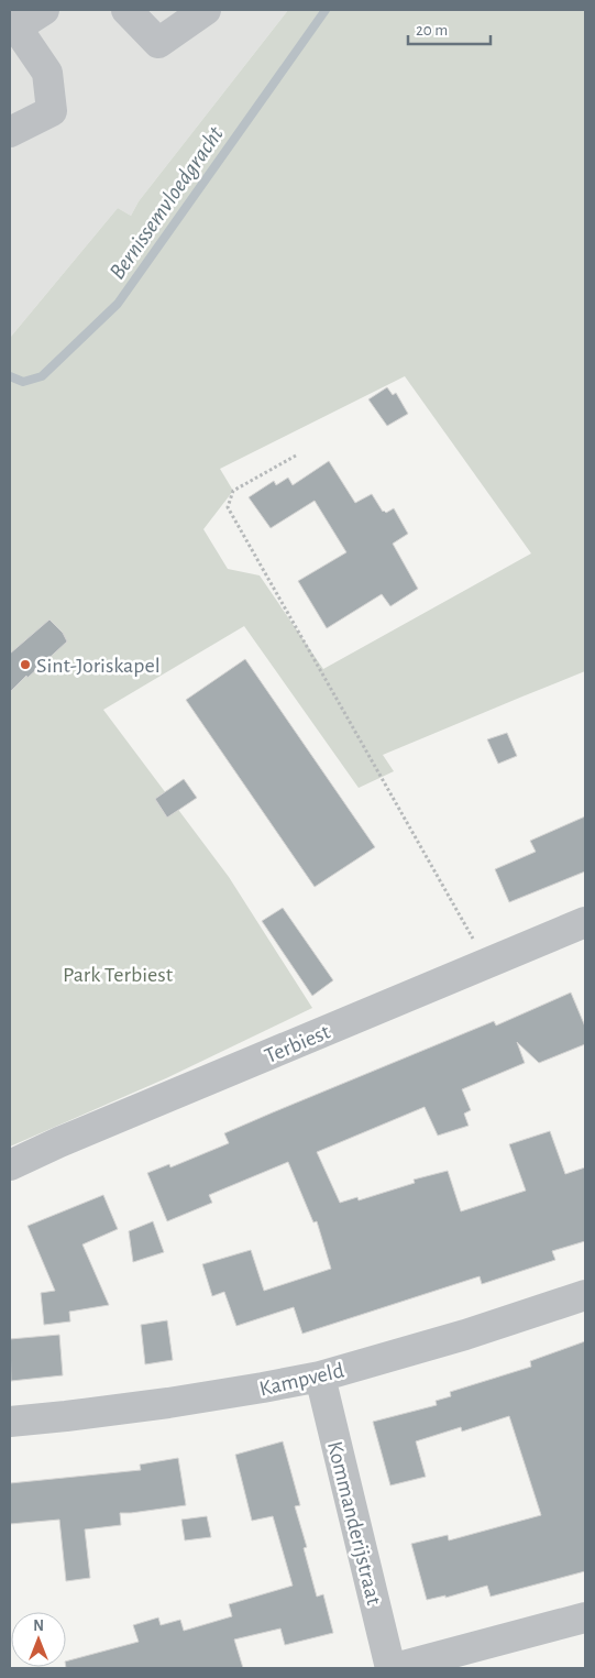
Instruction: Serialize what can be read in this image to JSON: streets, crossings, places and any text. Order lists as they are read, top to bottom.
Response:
{
  "streets": {
    "street": ["Terbiest", "Kampveld", "Kommanderijstraat"]
  },
  "crossings": [
    ["Kampveld", "Kommanderijstraat"]
  ],
  "water": ["Bernissemvloedgracht"],
  "parks": ["Park Terbiest"],
  "places": ["Sint-Joriskapel"],
  "scale_bar": "20 m",
  "north": "top"
}
